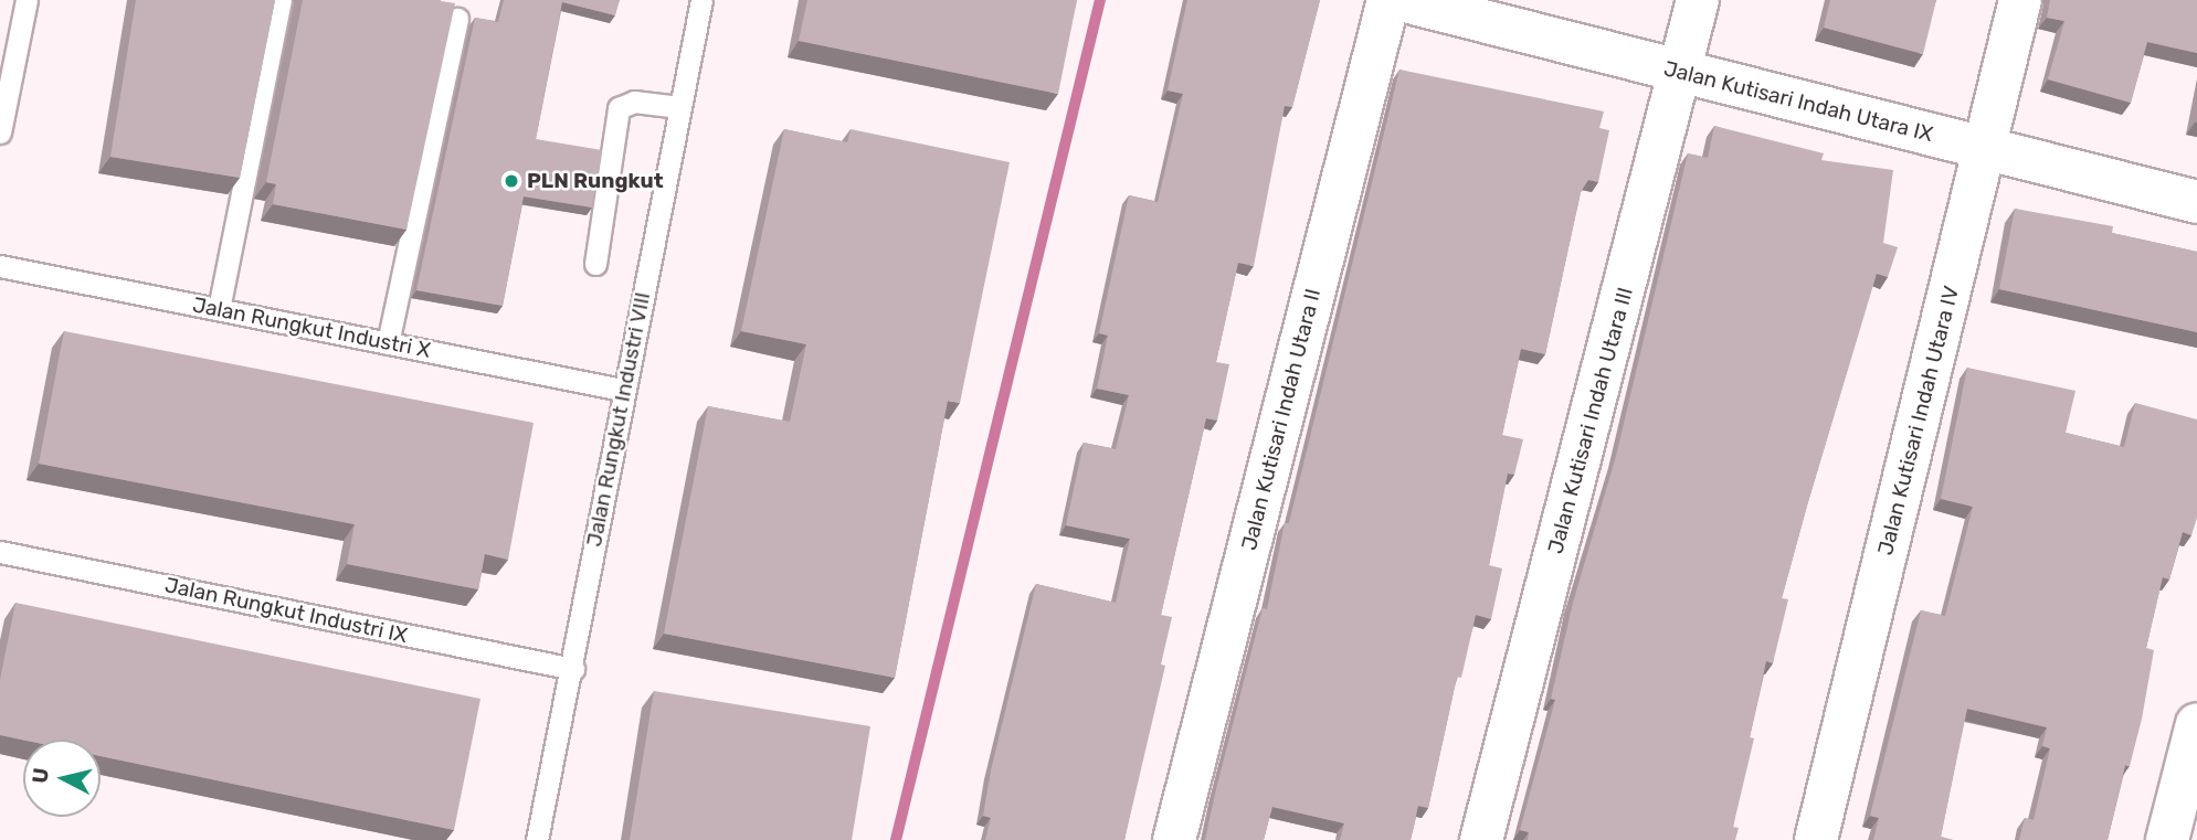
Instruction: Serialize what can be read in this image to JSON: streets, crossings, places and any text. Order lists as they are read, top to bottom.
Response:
{
  "streets": {
    "street": [
      "Jalan Kutisari Indah Utara IX",
      "Jalan Kutisari Indah Utara II",
      "Jalan Kutisari Indah Utara III",
      "Jalan Kutisari Indah Utara IV"
    ],
    "lane": ["Jalan Rungkut Industri X", "Jalan Rungkut Industri VIII", "Jalan Rungkut Industri IX"]
  },
  "crossings": [
    ["Jalan Kutisari Indah Utara IX", "Jalan Kutisari Indah Utara III"],
    ["Jalan Kutisari Indah Utara IX", "Jalan Kutisari Indah Utara IV"],
    ["Jalan Rungkut Industri X", "Jalan Rungkut Industri VIII"],
    ["Jalan Rungkut Industri VIII", "Jalan Rungkut Industri IX"]
  ],
  "places": ["PLN Rungkut"],
  "north": "left"
}
